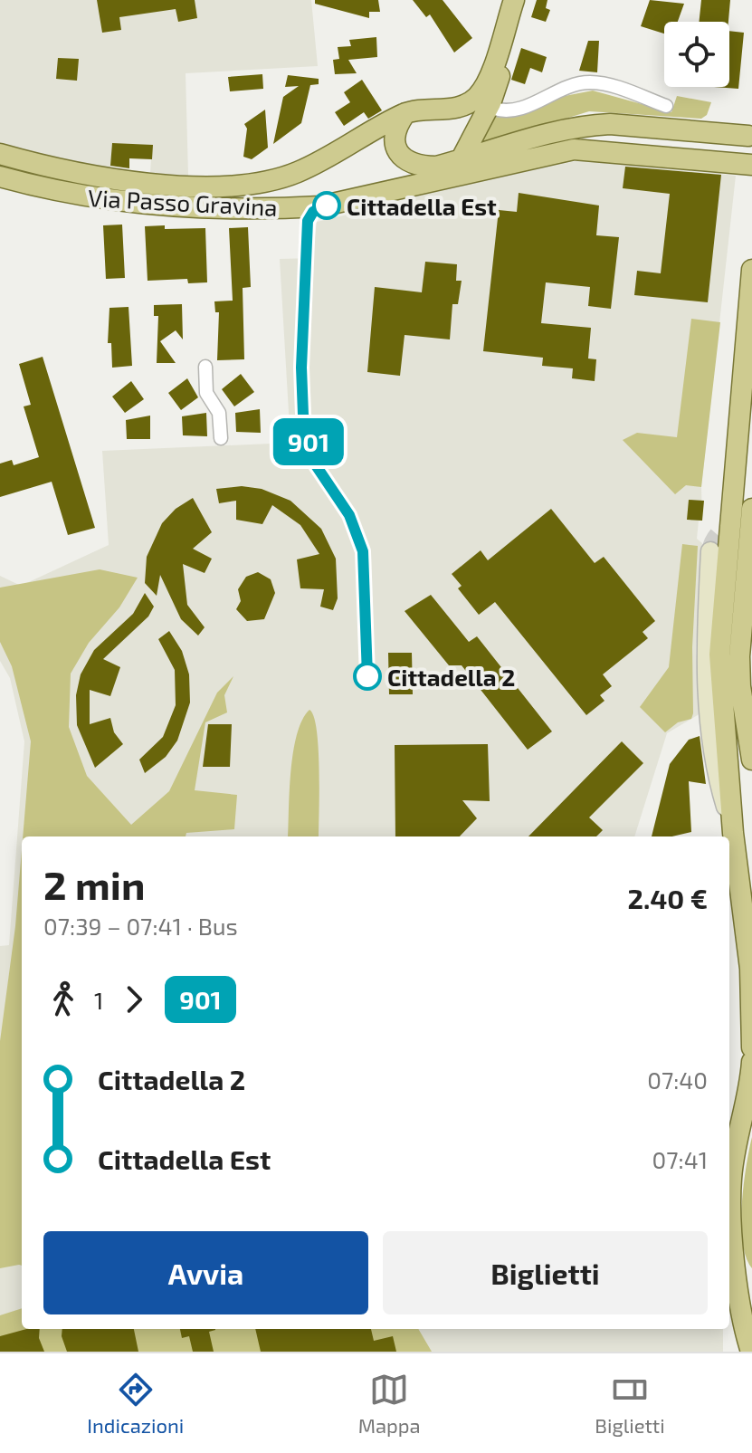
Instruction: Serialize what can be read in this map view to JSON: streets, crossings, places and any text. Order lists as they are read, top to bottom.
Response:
{
  "streets": {
    "main road": ["Via Passo Gravina"]
  },
  "places": ["Cittadella Est", "Cittadella 2"],
  "lines": ["bus line 901"],
  "page": {
    "on_map": "901",
    "heading": ["2 min", "07:39 – 07:41 · Bus", "2.40 €"],
    "legs": ["1", "901"],
    "list": [
      {
        "name": "Cittadella 2",
        "value": "07:40"
      },
      {
        "name": "Cittadella Est",
        "value": "07:41"
      }
    ],
    "buttons": ["Avvia", "Biglietti"],
    "tabs": ["Indicazioni", "Mappa", "Biglietti"]
  }
}
